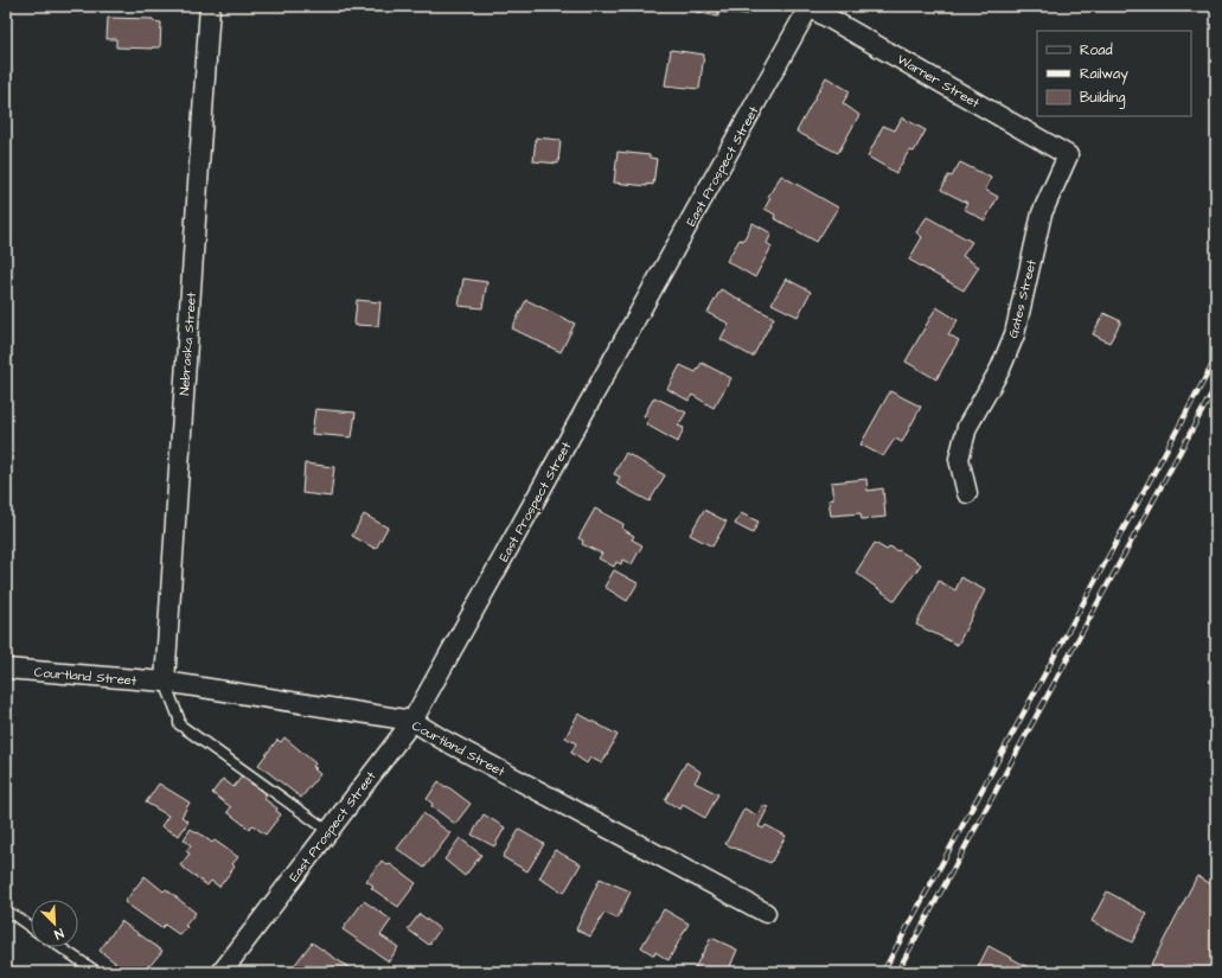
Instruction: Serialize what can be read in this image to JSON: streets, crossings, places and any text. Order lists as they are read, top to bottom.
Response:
{
  "streets": {
    "street": [
      "Warner Street",
      "East Prospect Street",
      "Gates Street",
      "Nebraska Street",
      "Courtland Street"
    ]
  },
  "crossings": [
    ["Warner Street", "East Prospect Street"],
    ["Warner Street", "Gates Street"],
    ["East Prospect Street", "Courtland Street"],
    ["Nebraska Street", "Courtland Street"]
  ],
  "legend": ["Road", "Railway", "Building"],
  "north": "bottom right"
}
